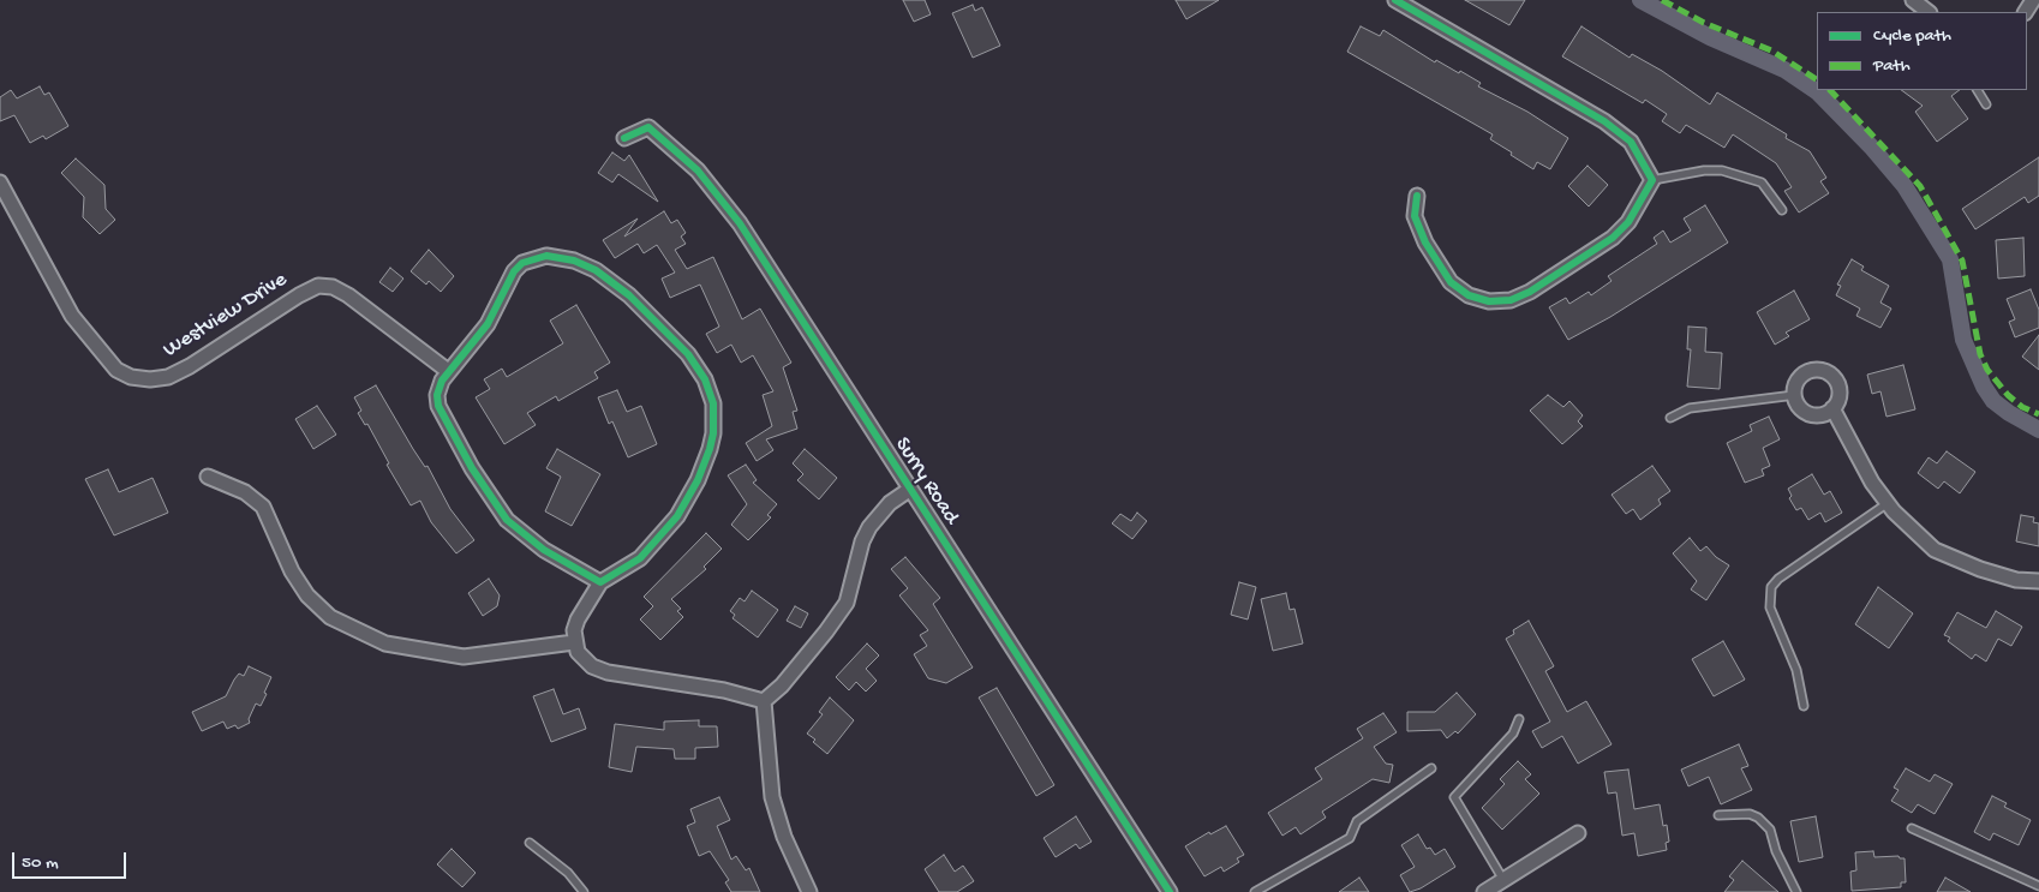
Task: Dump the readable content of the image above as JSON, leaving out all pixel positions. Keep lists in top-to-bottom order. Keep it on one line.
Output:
{"streets":{"street":["Westview Drive","Surry Road"]},"legend":["Cycle path","Path"],"scale_bar":"50 m"}
